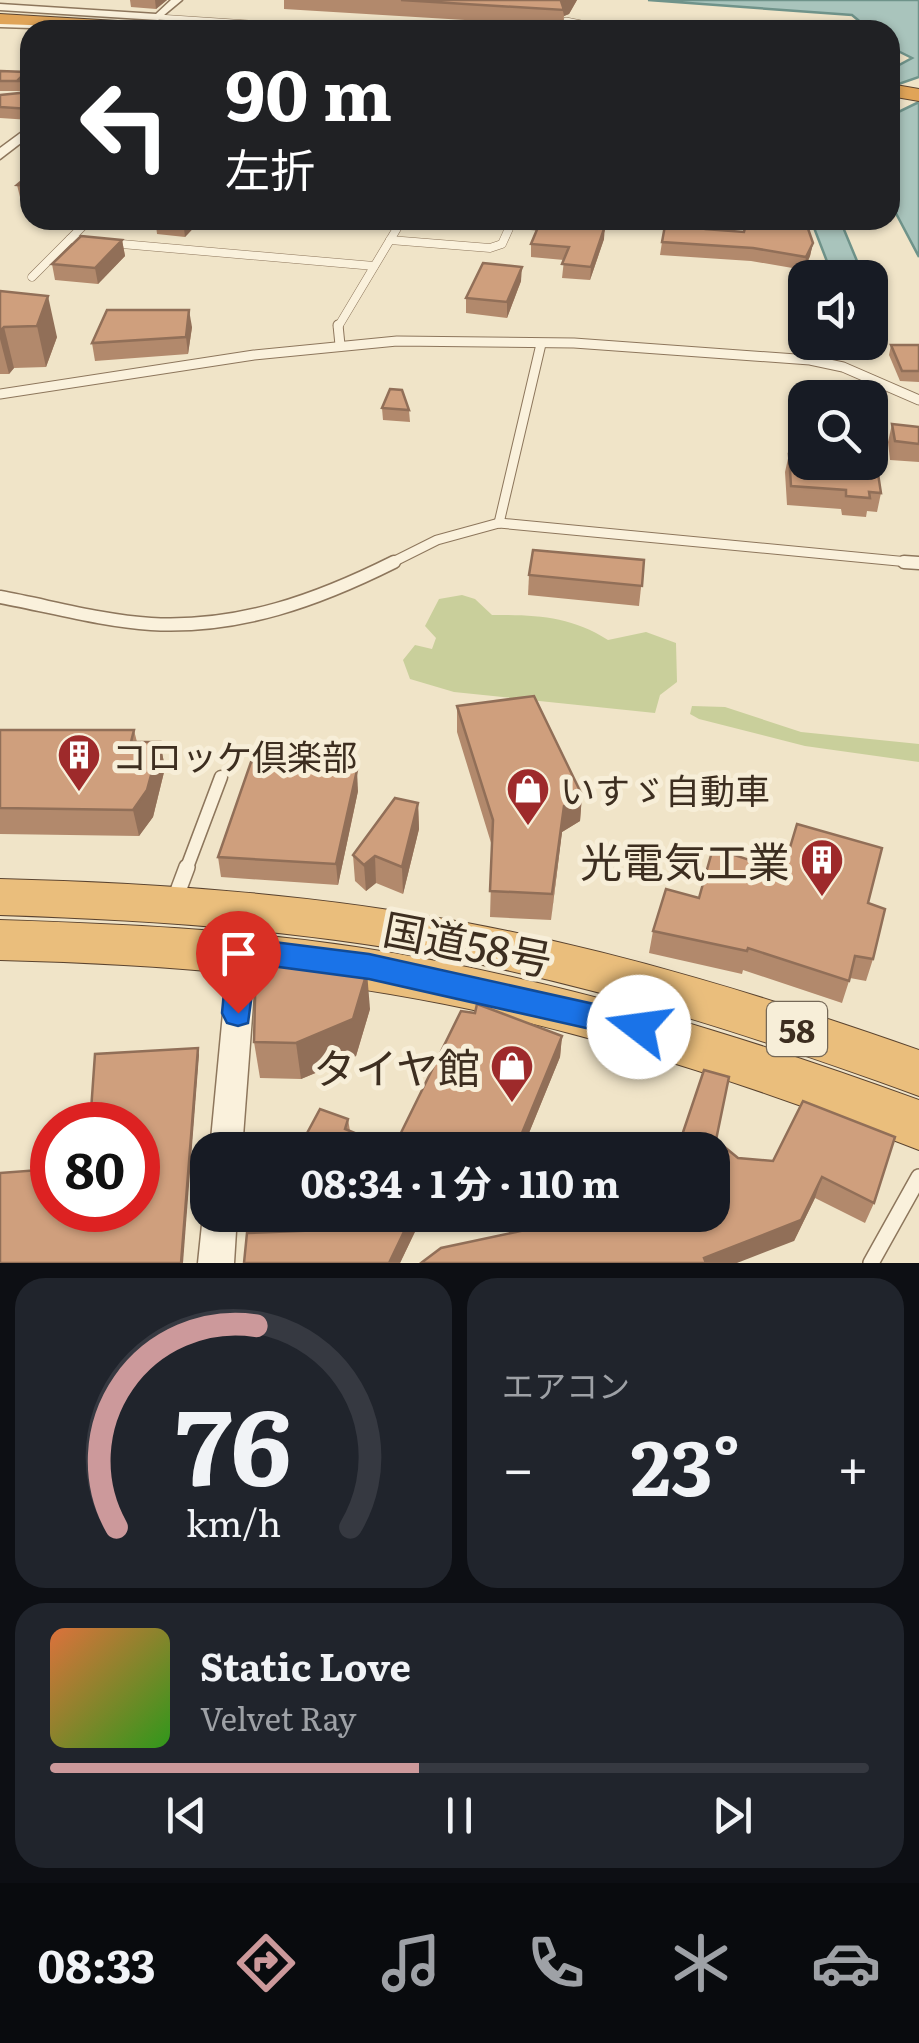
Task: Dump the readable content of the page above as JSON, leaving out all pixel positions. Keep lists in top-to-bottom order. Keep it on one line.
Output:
{"streets":{"highway":["国道58号","58"]},"places":{"building":["コロッケ倶楽部","光電気工業"],"shop":["いすゞ自動車","タイヤ館"]},"page":{"turn":["90 m","左折"],"limit":"80","trip":"08:34 · 1 分 · 110 m","tile":"エアコン","heat":["−","23°","+"],"song":["Static Love","Velvet Ray"],"tabs":"08:33","gauge":["76","km/h"]}}
